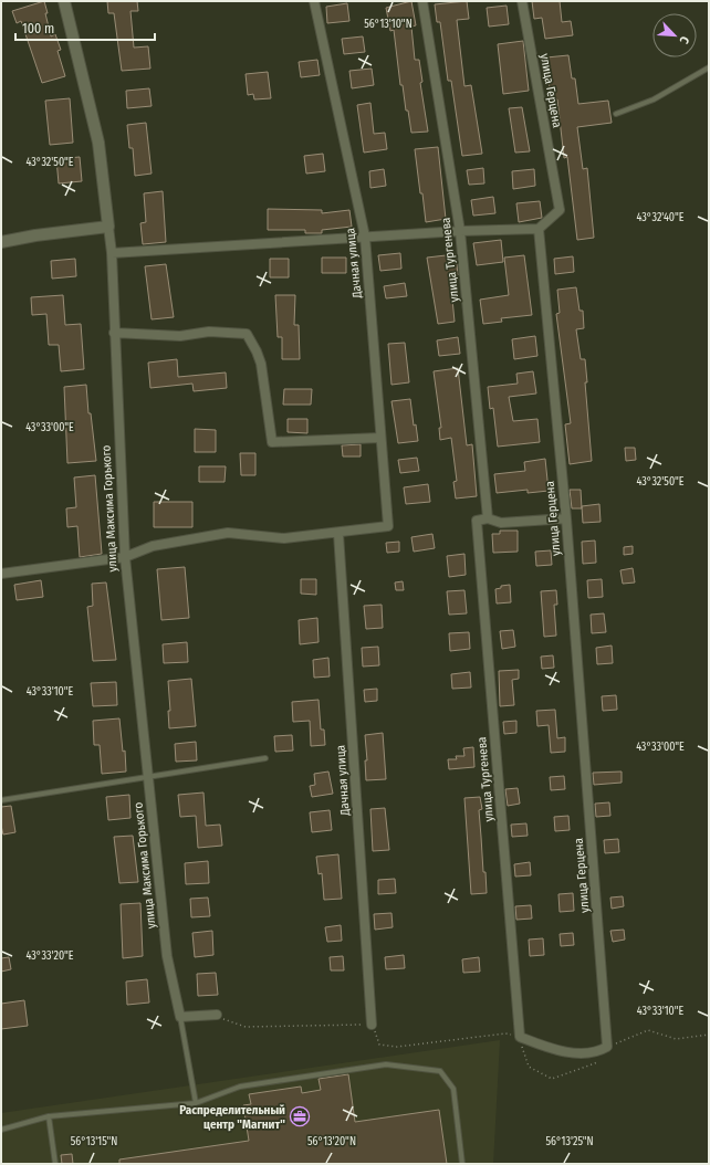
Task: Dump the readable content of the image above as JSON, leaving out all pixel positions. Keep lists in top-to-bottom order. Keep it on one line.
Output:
{"streets":{"street":["улица Герцена","улица Тургенева","Дачная улица","улица Максима Горького"]},"crossings":[["улица Герцена","улица Тургенева"]],"places":{"office":["Распределительный центр \"Магнит\""]},"scale_bar":"100 m","north":"bottom right","coordinates":["56°13'10\"N","43°32'50\"E","43°32'40\"E","43°33'00\"E","43°33'10\"E","43°33'20\"E","56°13'15\"N","56°13'20\"N","56°13'25\"N"]}
